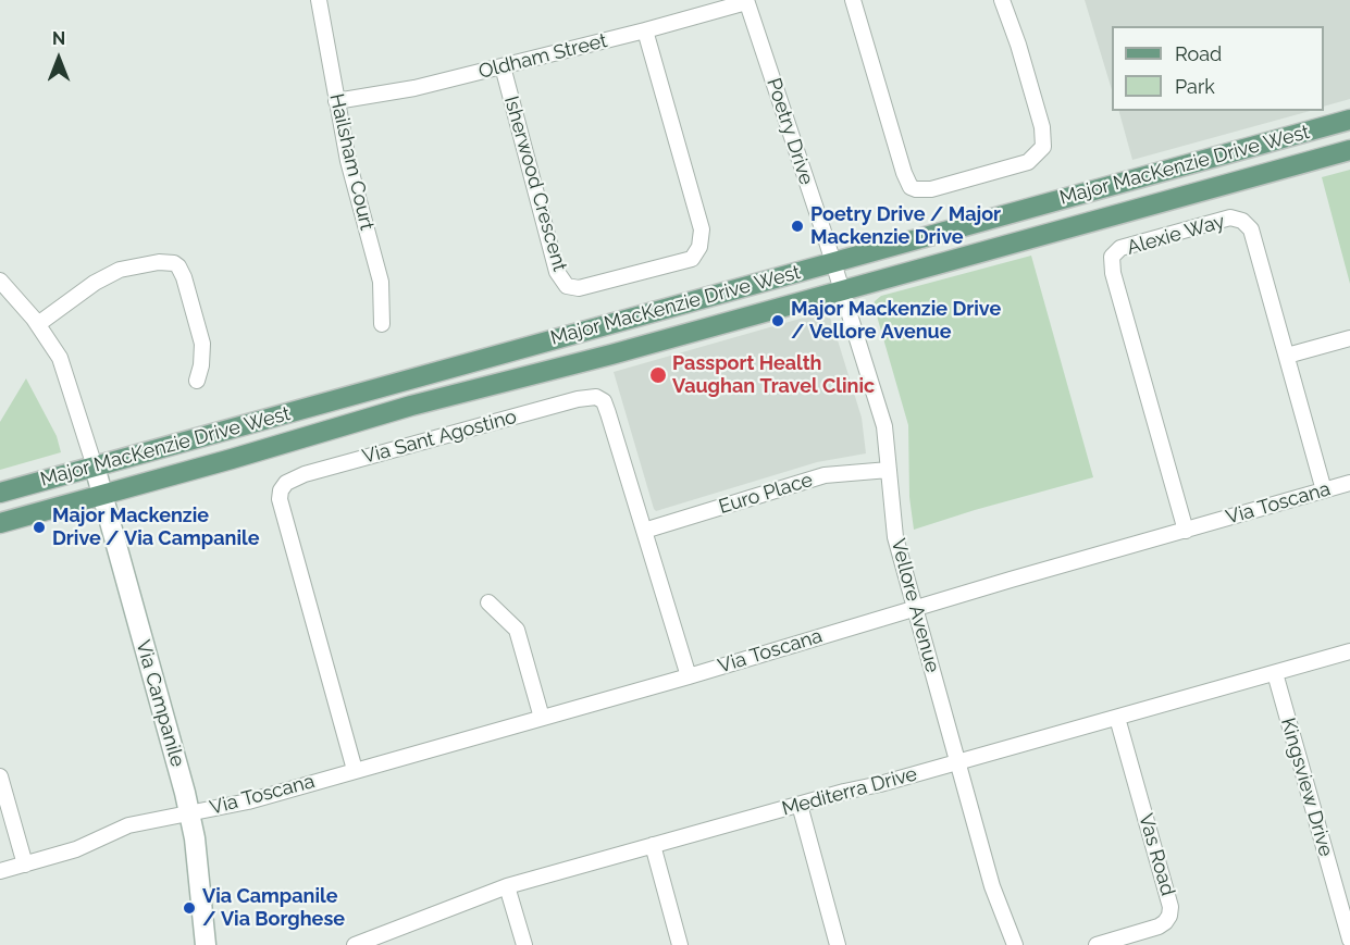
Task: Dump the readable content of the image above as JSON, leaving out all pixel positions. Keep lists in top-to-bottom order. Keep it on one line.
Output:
{"streets":{"main road":["Major MacKenzie Drive West"],"street":["Oldham Street","Poetry Drive","Hailsham Court","Isherwood Crescent","Alexie Way","Via Sant Agostino","Euro Place","Via Toscana","Vellore Avenue","Via Campanile","Kingsview Drive","Mediterra Drive","Vas Road"]},"crossings":[["Oldham Street","Poetry Drive"],["Oldham Street","Hailsham Court"],["Oldham Street","Isherwood Crescent"],["Poetry Drive","Major MacKenzie Drive West"],["Poetry Drive","Vellore Avenue"],["Major MacKenzie Drive West","Vellore Avenue"],["Major MacKenzie Drive West","Via Campanile"],["Alexie Way","Via Toscana"],["Via Sant Agostino","Euro Place"],["Via Sant Agostino","Via Toscana"],["Euro Place","Vellore Avenue"],["Via Toscana","Vellore Avenue"],["Via Toscana","Via Campanile"],["Vellore Avenue","Mediterra Drive"],["Kingsview Drive","Mediterra Drive"],["Mediterra Drive","Vas Road"]],"places":["Poetry Drive / Major Mackenzie Drive","Major Mackenzie Drive / Vellore Avenue","Passport Health Vaughan Travel Clinic","Major Mackenzie Drive / Via Campanile","Via Campanile / Via Borghese"],"legend":["Road","Park"],"north":"top"}
